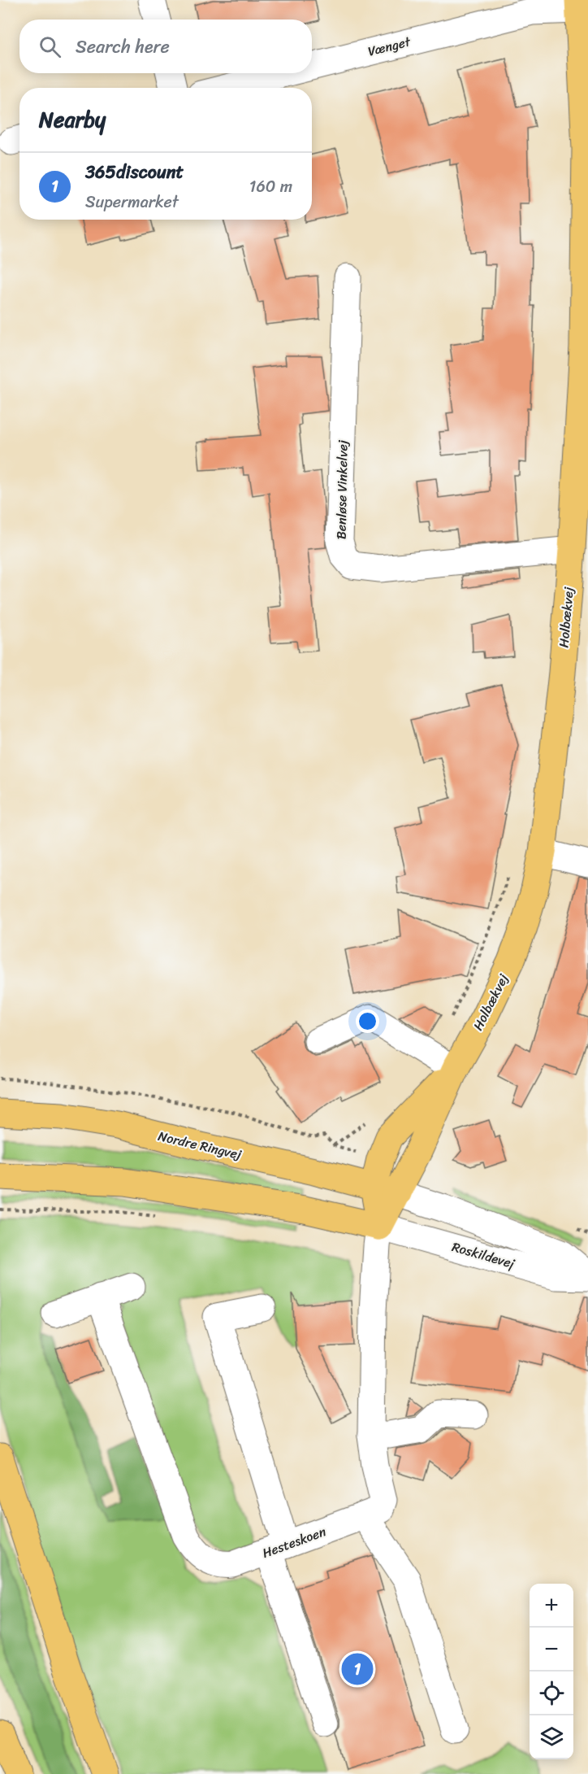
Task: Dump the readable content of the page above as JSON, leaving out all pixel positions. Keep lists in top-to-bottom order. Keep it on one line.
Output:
{"streets":{"main road":["Holbækvej","Nordre Ringvej"],"street":["Vænget","Benløse Vinkelvej","Roskildevej","Hesteskoen"]},"crossings":[["Vænget","Holbækvej"],["Benløse Vinkelvej","Holbækvej"],["Holbækvej","Nordre Ringvej"],["Holbækvej","Roskildevej"],["Holbækvej","Hesteskoen"],["Nordre Ringvej","Roskildevej"],["Roskildevej","Hesteskoen"]],"page":{"search":"Search here","heading":"Nearby","list":[{"mark":"1","name":"365discount","note":"Supermarket","value":"160 m"}],"map_buttons":["+","−"],"pins":"1"}}
